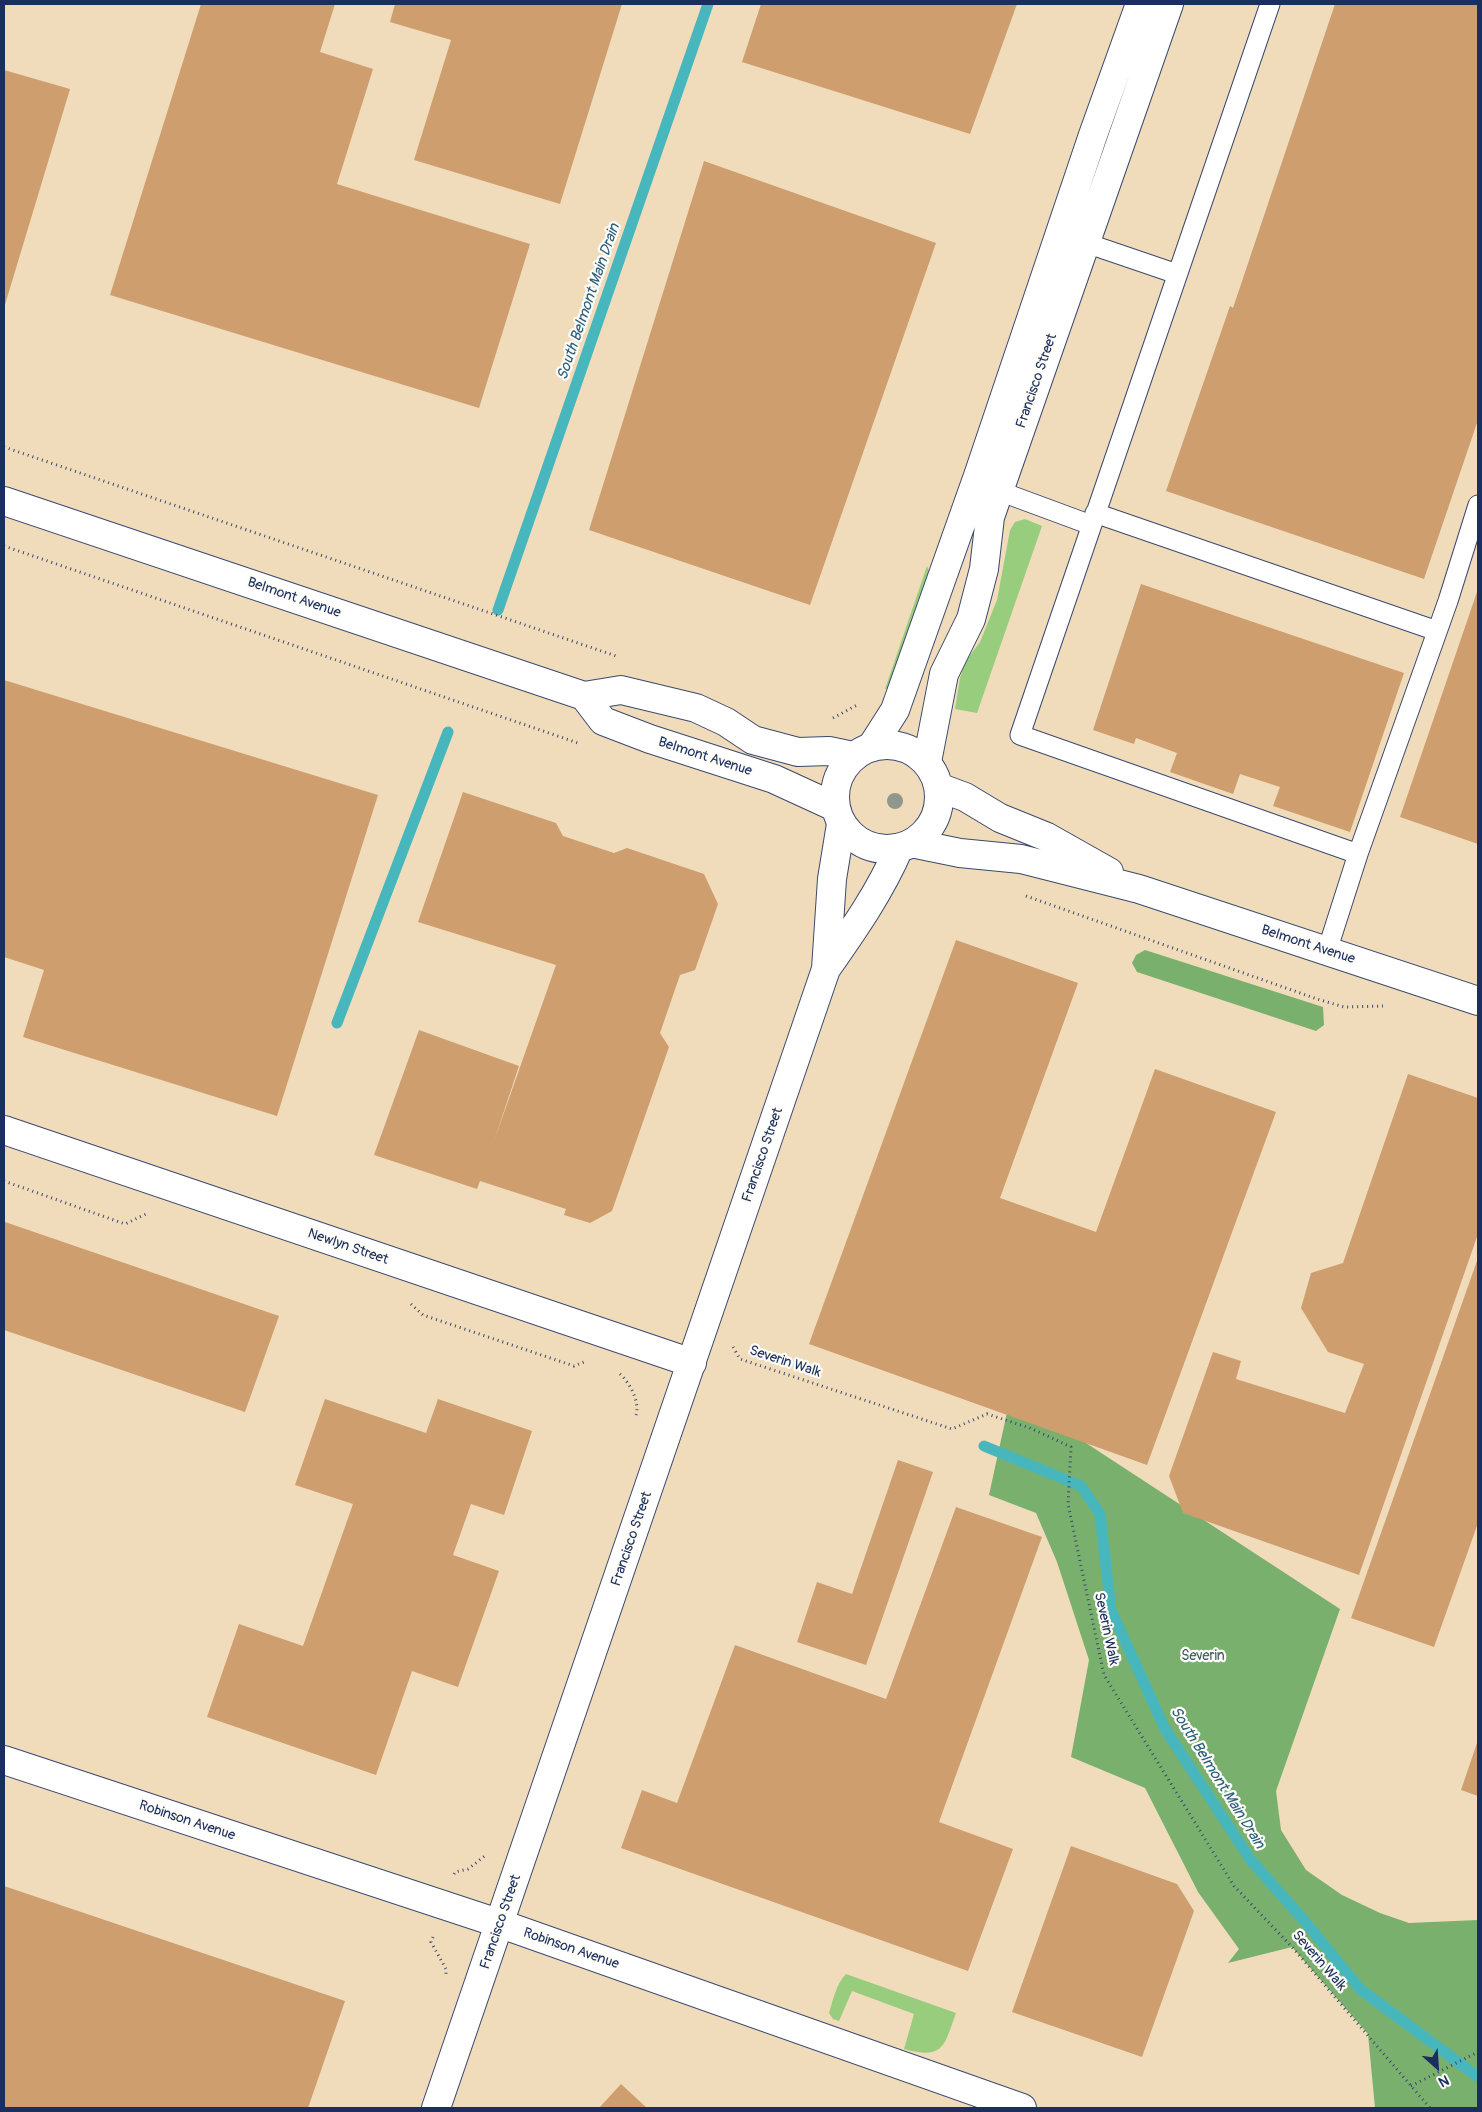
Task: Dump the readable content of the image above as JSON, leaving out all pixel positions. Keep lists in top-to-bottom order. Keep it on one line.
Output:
{"streets":{"street":["Francisco Street","Belmont Avenue","Newlyn Street","Robinson Avenue"],"path":["Severin Walk"]},"crossings":[["Francisco Street","Belmont Avenue"],["Francisco Street","Newlyn Street"],["Francisco Street","Severin Walk"],["Francisco Street","Robinson Avenue"]],"water":["South Belmont Main Drain"],"parks":["Severin"],"north":"bottom right"}
